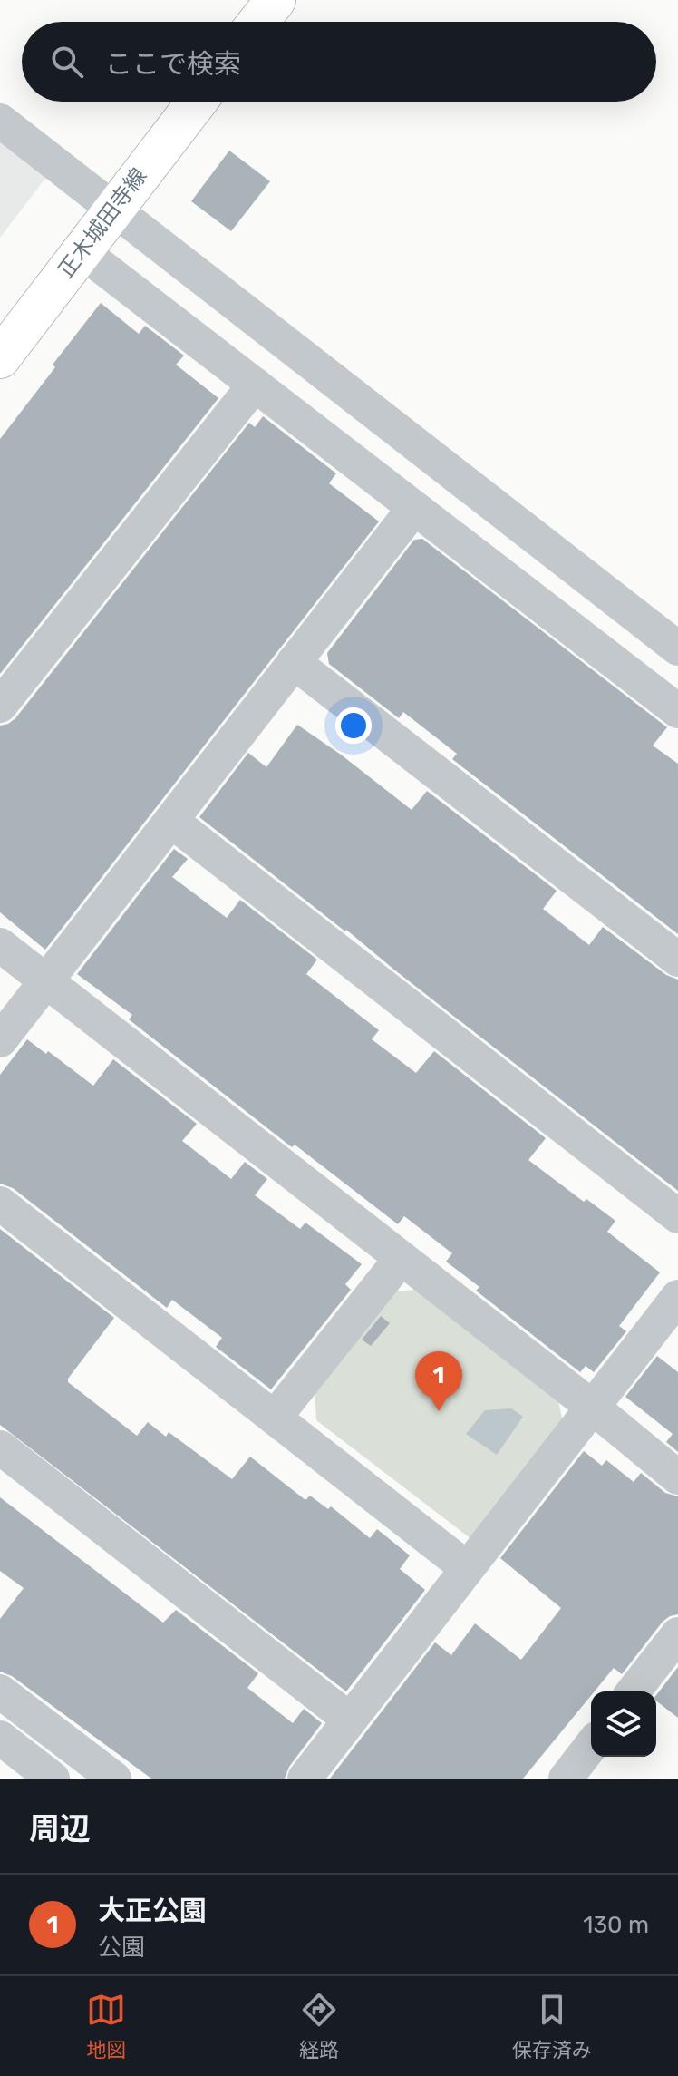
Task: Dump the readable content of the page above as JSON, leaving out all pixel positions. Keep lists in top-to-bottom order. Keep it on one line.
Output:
{"streets":{"street":["正木城田寺線"]},"page":{"search":"ここで検索","pins":"1","heading":"周辺","list":[{"mark":"1","name":"大正公園","note":"公園","value":"130 m"}],"nav":["地図","経路","保存済み"]}}
